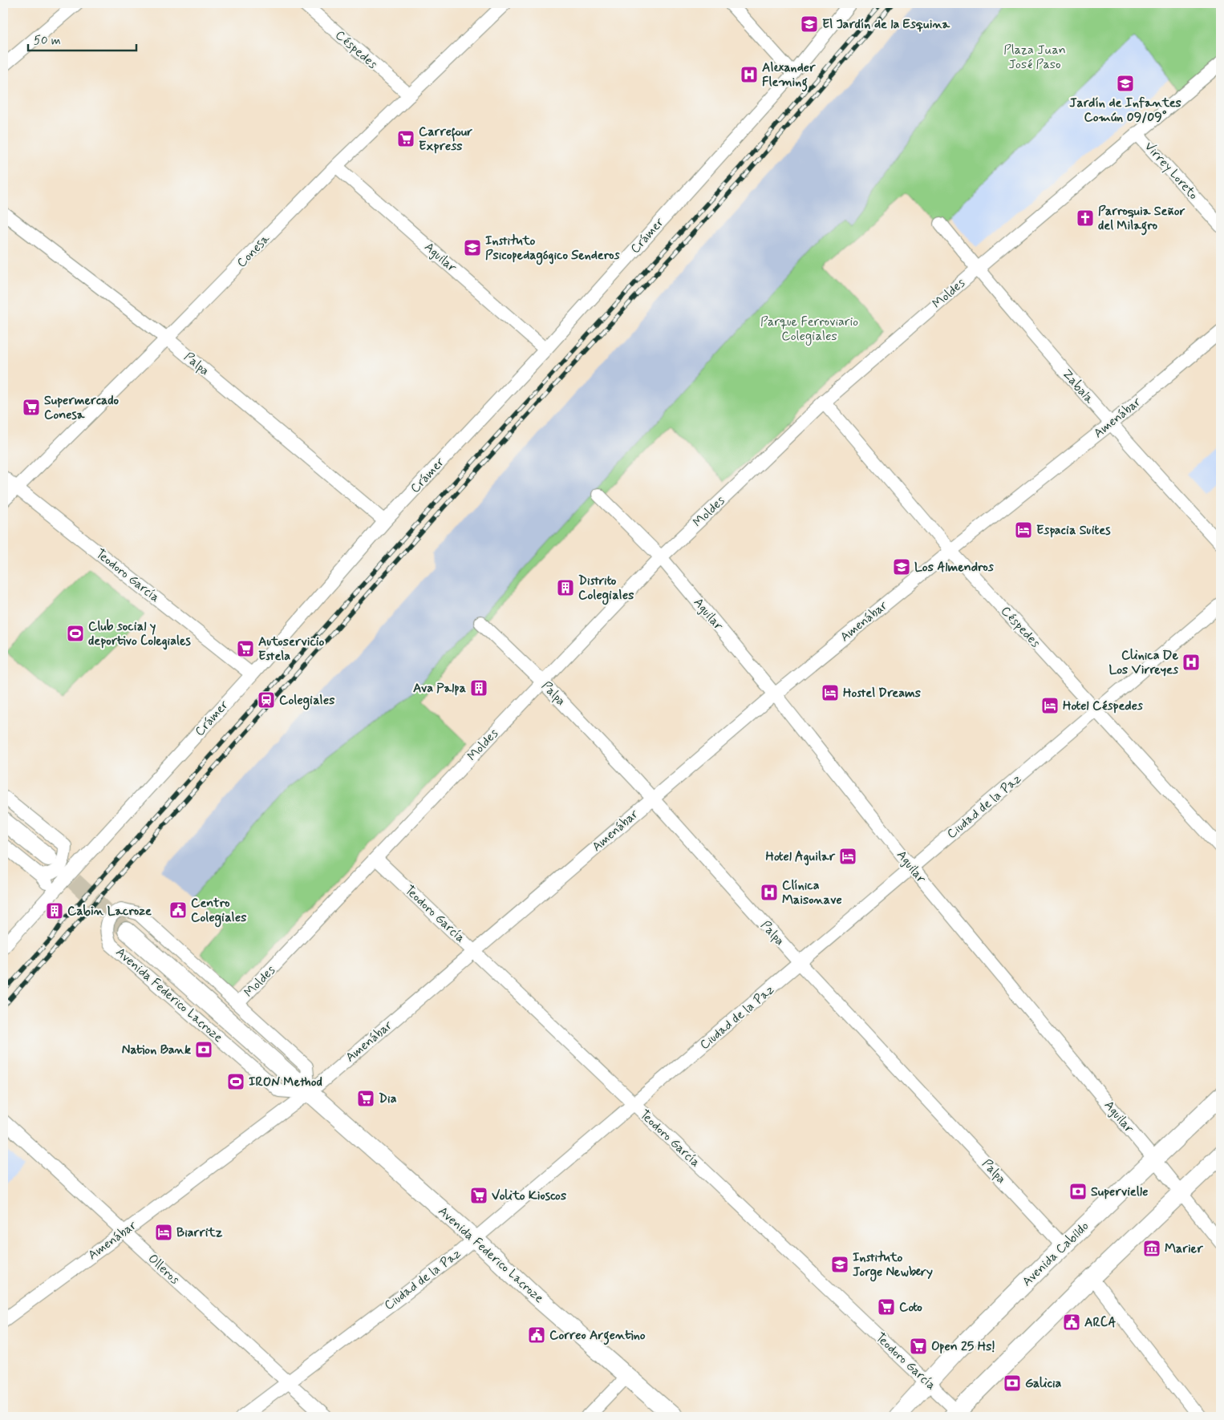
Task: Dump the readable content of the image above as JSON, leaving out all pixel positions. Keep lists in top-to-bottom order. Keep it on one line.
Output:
{"streets":{"main road":["Avenida Federico Lacroze","Avenida Cabildo"],"street":["Céspedes","Virrey Loreto","Crámer","Conesa","Aguilar","Moldes","Palpa","Zabala","Amenábar","Teodoro García","Ciudad de la Paz","Olleros"]},"crossings":[["Céspedes","Conesa"],["Céspedes","Moldes"],["Céspedes","Amenábar"],["Céspedes","Ciudad de la Paz"],["Virrey Loreto","Moldes"],["Crámer","Aguilar"],["Crámer","Palpa"],["Crámer","Teodoro García"],["Conesa","Aguilar"],["Conesa","Palpa"],["Conesa","Teodoro García"],["Aguilar","Moldes"],["Aguilar","Amenábar"],["Aguilar","Ciudad de la Paz"],["Aguilar","Avenida Cabildo"],["Moldes","Palpa"],["Moldes","Zabala"],["Moldes","Teodoro García"],["Moldes","Avenida Federico Lacroze"],["Palpa","Amenábar"],["Palpa","Ciudad de la Paz"],["Palpa","Avenida Cabildo"],["Zabala","Amenábar"],["Amenábar","Teodoro García"],["Amenábar","Avenida Federico Lacroze"],["Amenábar","Olleros"],["Teodoro García","Ciudad de la Paz"],["Teodoro García","Avenida Cabildo"],["Ciudad de la Paz","Avenida Federico Lacroze"],["Ciudad de la Paz","Olleros"]],"parks":["Plaza Juan José Paso","Parque Ferroviario Colegiales"],"places":{"school or university":["El Jardín de la Esquina","Jardín de Infantes Común 09/09°","Instituto Psicopedagógico Senderos","Los Almendros","Instituto Jorge Newbery"],"hospital":["Alexander Fleming","Clinica De Los Virreyes","Clínica Maisonave"],"supermarket":["Carrefour Express","Supermercado Conesa","Autoservicio Estela","Dia","Volito Kioscos","Coto","Open 25 Hs!"],"church":["Parroquia Señor del Milagro"],"hotel":["Espacia Suites","Hostel Dreams","Hotel Céspedes","Hotel Aguilar","Biarritz"],"building":["Distrito Colegiales","Ava Palpa","Cabin Lacroze"],"sports":["Club social y deportivo Colegiales","IRON Method"],"station":["Colegiales"],"public building":["Centro Colegiales","ARCA","Correo Argentino"],"bank":["Nation Bank","Supervielle","Galicia"],"museum":["Marier"]},"scale_bar":"50 m"}
